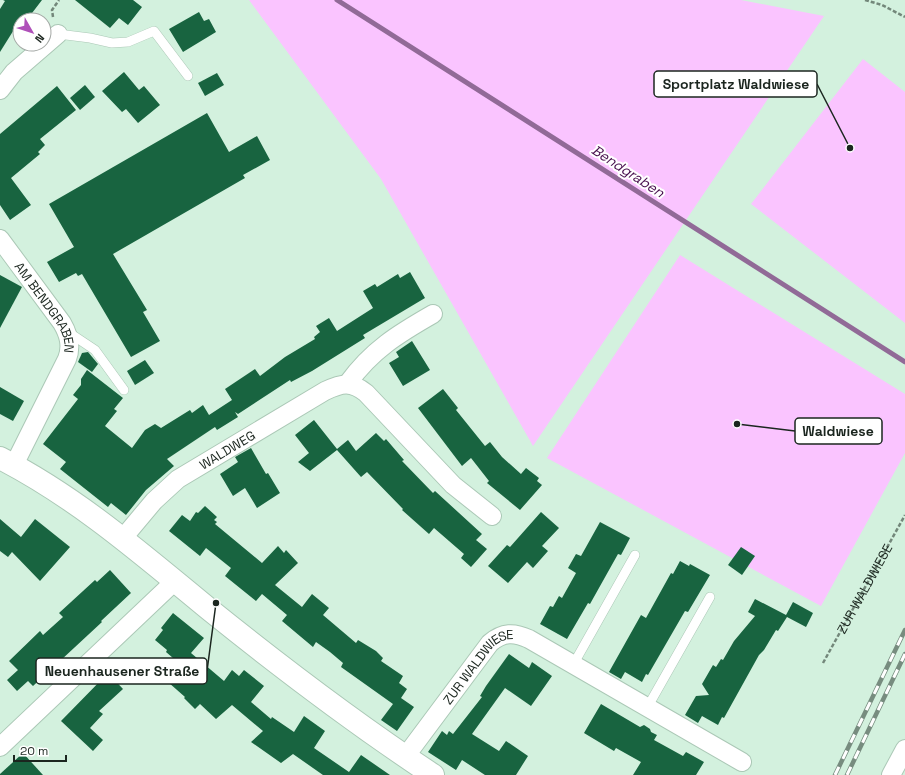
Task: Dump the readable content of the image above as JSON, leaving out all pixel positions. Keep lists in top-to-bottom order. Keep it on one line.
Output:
{"streets":{"street":["AM BENDGRABEN","WALDWEG","ZUR WALDWIESE"]},"water":["Bendgraben"],"places":["Sportplatz Waldwiese","Waldwiese","Neuenhausener Straße"],"scale_bar":"20 m","north":"bottom right"}
